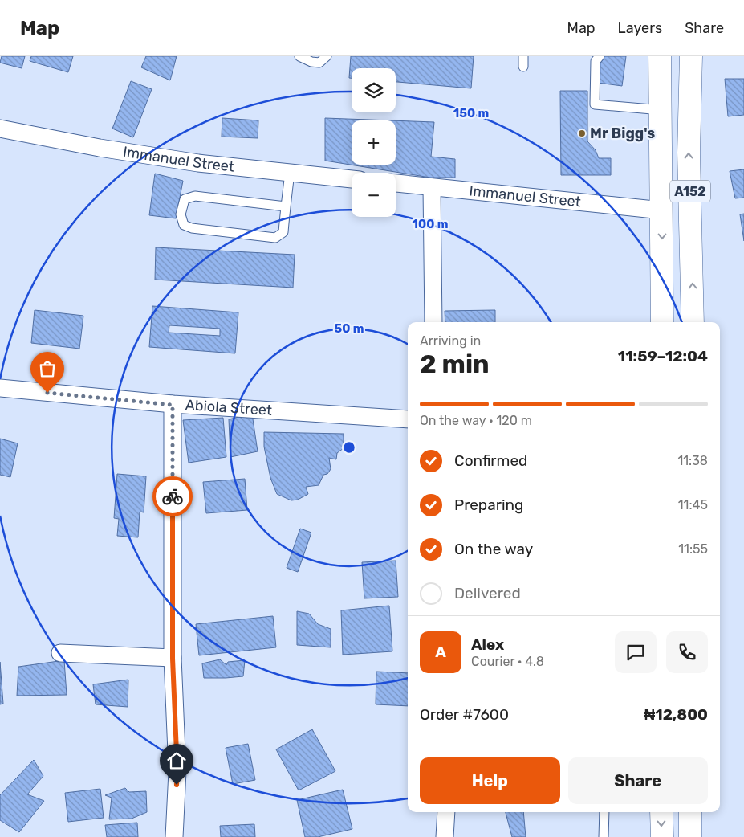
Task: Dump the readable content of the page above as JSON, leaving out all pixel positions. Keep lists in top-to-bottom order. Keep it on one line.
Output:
{"streets":{"main road":["A152"],"street":["Immanuel Street","Abiola Street"]},"crossings":[["Immanuel Street","A152"]],"places":["Mr Bigg's"],"page":{"header":"Map","nav":["Map","Layers","Share"],"map_buttons":["+","−"],"heading":["2 min","Arriving in","11:59–12:04"],"panel":["Alex","Courier · 4.8","Order #7600","₦12,800"],"bar":"On the way · 120 m","list":[["Confirmed","11:38"],["Preparing","11:45"],["On the way","11:55"],"Delivered"],"round":"A","buttons":["Help","Share"]},"rings":["150 m","100 m","50 m"]}
